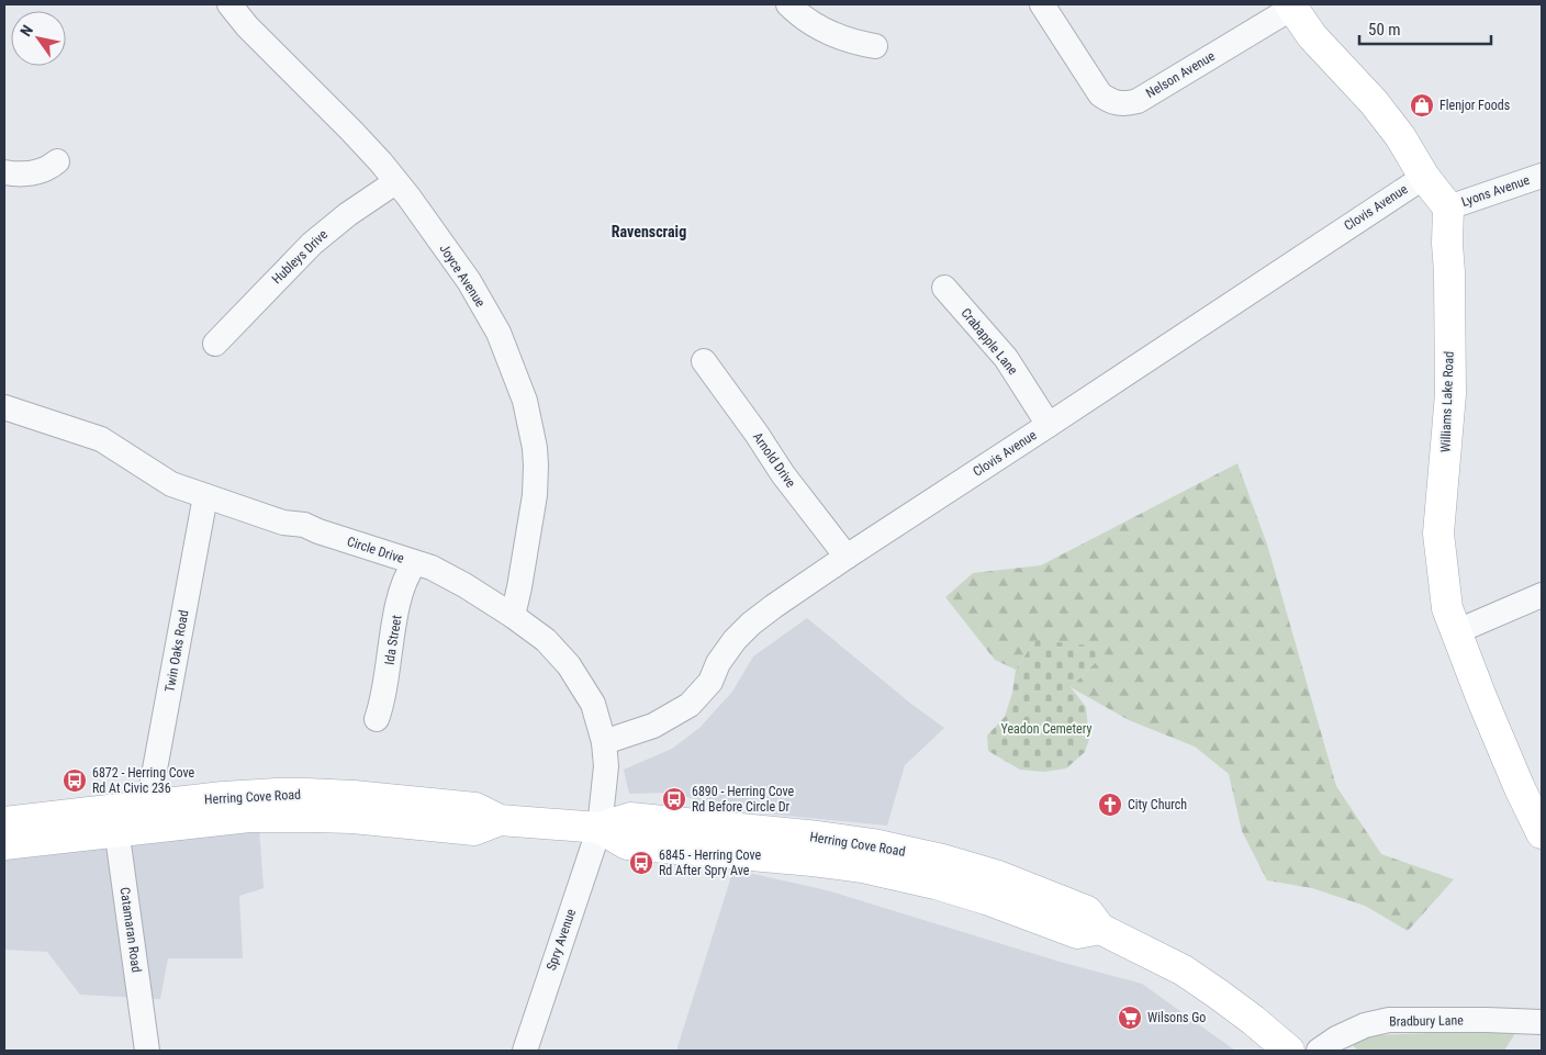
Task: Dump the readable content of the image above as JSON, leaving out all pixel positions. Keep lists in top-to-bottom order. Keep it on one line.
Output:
{"streets":{"main road":["Williams Lake Road","Herring Cove Road"],"street":["Nelson Avenue","Lyons Avenue","Clovis Avenue","Hubleys Drive","Joyce Avenue","Crabapple Lane","Arnold Drive","Circle Drive","Ida Street","Twin Oaks Road","Catamaran Road","Spry Avenue","Bradbury Lane"]},"crossings":[["Lyons Avenue","Williams Lake Road"],["Clovis Avenue","Crabapple Lane"],["Clovis Avenue","Arnold Drive"],["Clovis Avenue","Circle Drive"],["Hubleys Drive","Joyce Avenue"],["Joyce Avenue","Circle Drive"],["Circle Drive","Ida Street"],["Circle Drive","Twin Oaks Road"],["Circle Drive","Herring Cove Road"],["Circle Drive","Spry Avenue"],["Twin Oaks Road","Herring Cove Road"],["Herring Cove Road","Catamaran Road"],["Herring Cove Road","Spry Avenue"]],"districts":["Ravenscraig"],"parks":["Yeadon Cemetery"],"places":{"shop":["Flenjor Foods"],"bus stop":["6872 - Herring Cove Rd At Civic 236","6890 - Herring Cove Rd Before Circle Dr","6845 - Herring Cove Rd After Spry Ave"],"church":["City Church"],"supermarket":["Wilsons Go"]},"scale_bar":"50 m","north":"top left"}
